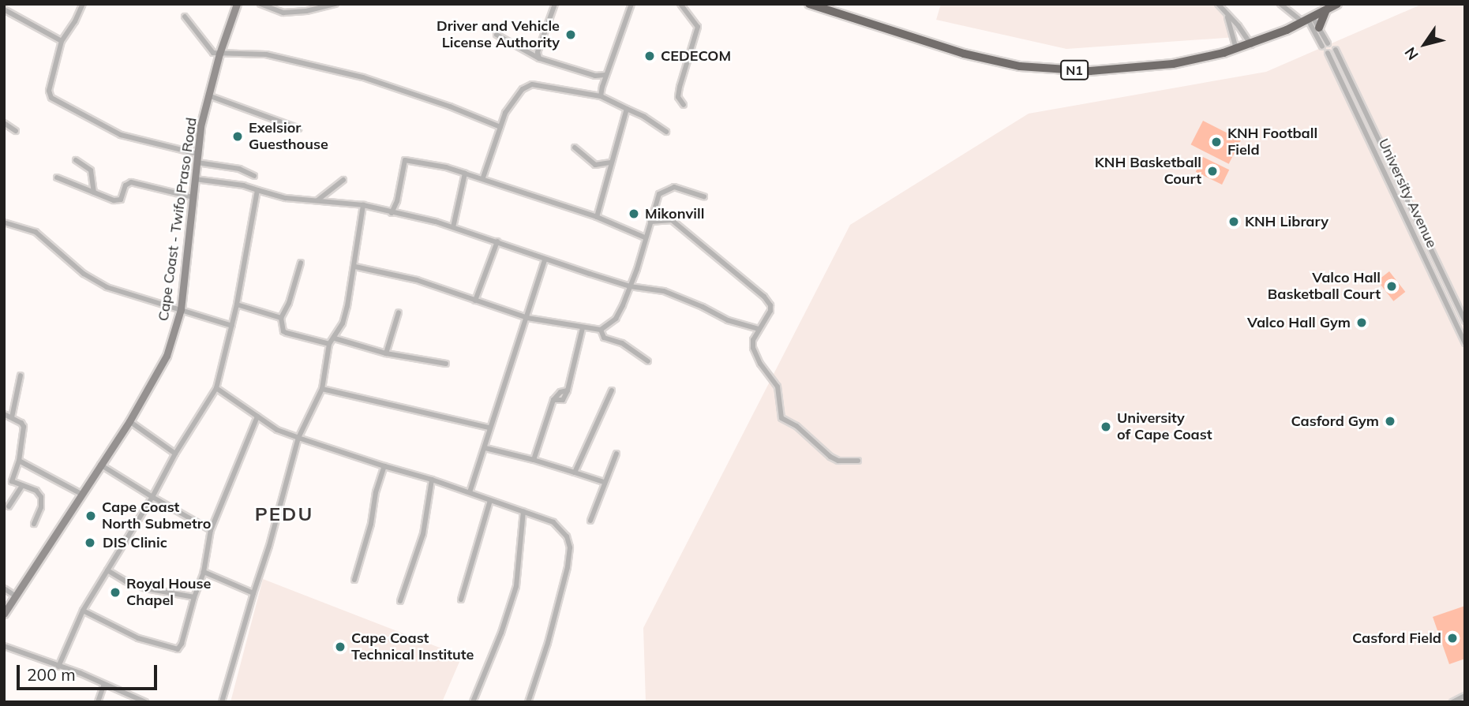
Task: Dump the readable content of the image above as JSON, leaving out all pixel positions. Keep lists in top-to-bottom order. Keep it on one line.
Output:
{"streets":{"highway":["N1"],"main road":["Cape Coast - Twifo Praso Road"],"street":["University Avenue"]},"districts":["PEDU"],"places":["Driver and Vehicle License Authority","CEDECOM","Exelsior Guesthouse","KNH Football Field","KNH Basketball Court","Mikonvill","KNH Library","Valco Hall Basketball Court","Valco Hall Gym","Casford Gym","University of Cape Coast","Cape Coast North Submetro","DIS Clinic","Royal House Chapel","Casford Field","Cape Coast Technical Institute"],"scale_bar":"200 m","north":"bottom left"}
